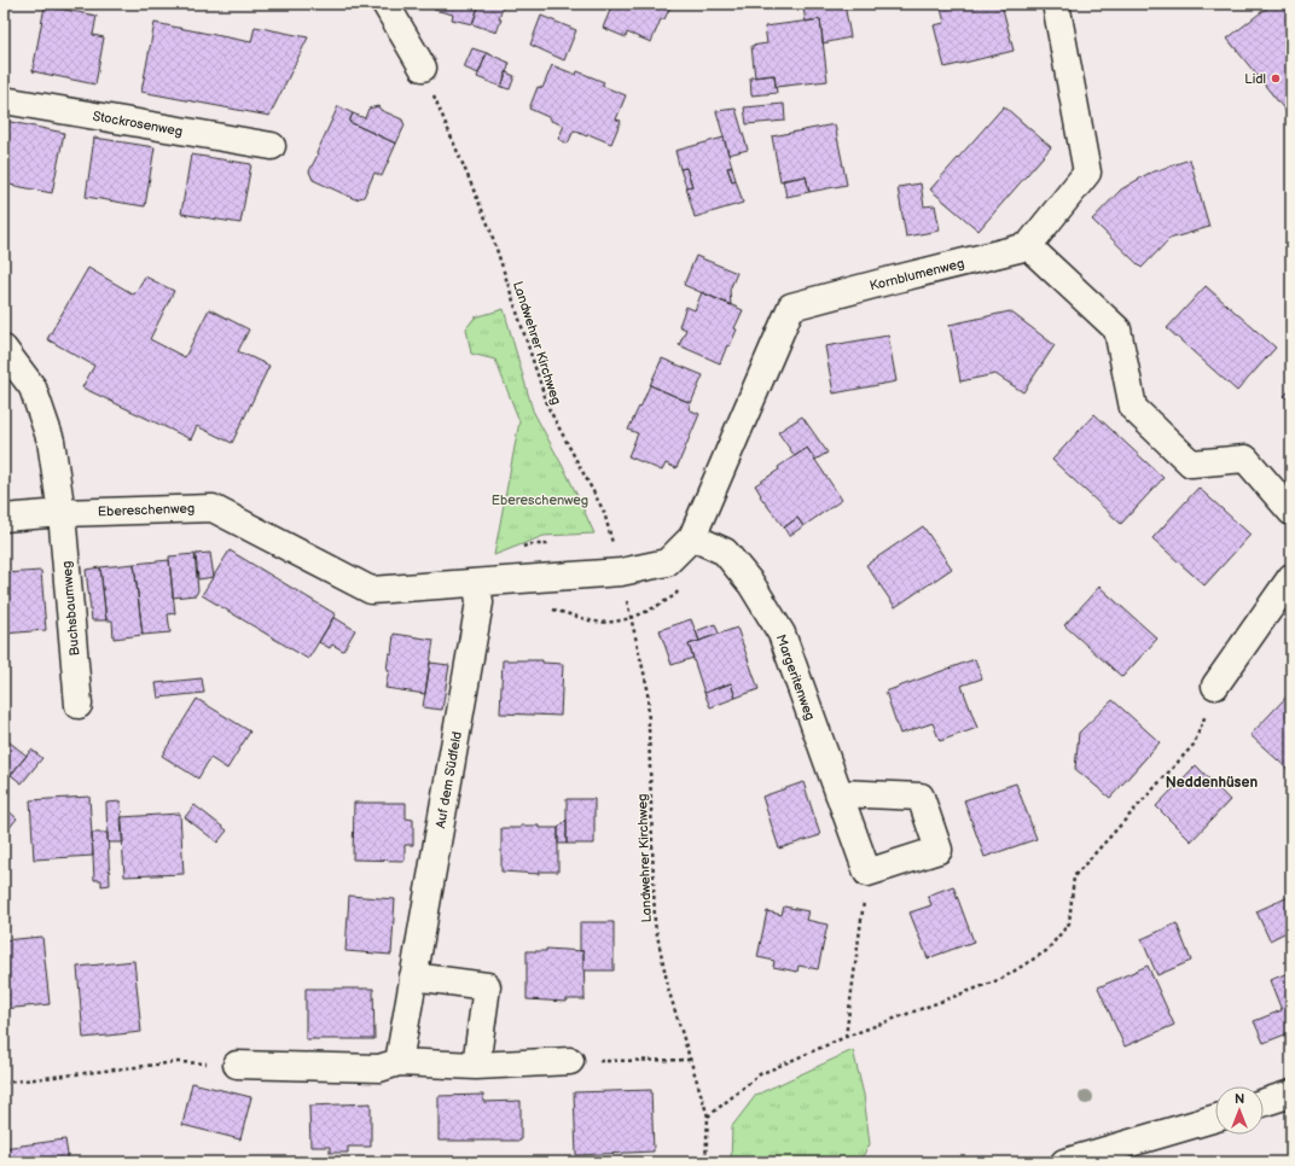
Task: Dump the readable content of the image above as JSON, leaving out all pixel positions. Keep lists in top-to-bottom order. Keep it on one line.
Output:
{"streets":{"street":["Stockrosenweg","Kornblumenweg","Ebereschenweg","Buchsbaumweg","Margeritenweg","Auf dem Südfeld"],"path":["Landwehrer Kirchweg"]},"crossings":[["Kornblumenweg","Ebereschenweg"],["Kornblumenweg","Margeritenweg"],["Ebereschenweg","Buchsbaumweg"],["Ebereschenweg","Margeritenweg"],["Ebereschenweg","Auf dem Südfeld"]],"districts":["Neddenhüsen"],"parks":["Ebereschenweg"],"places":["Lidl"],"north":"top"}
